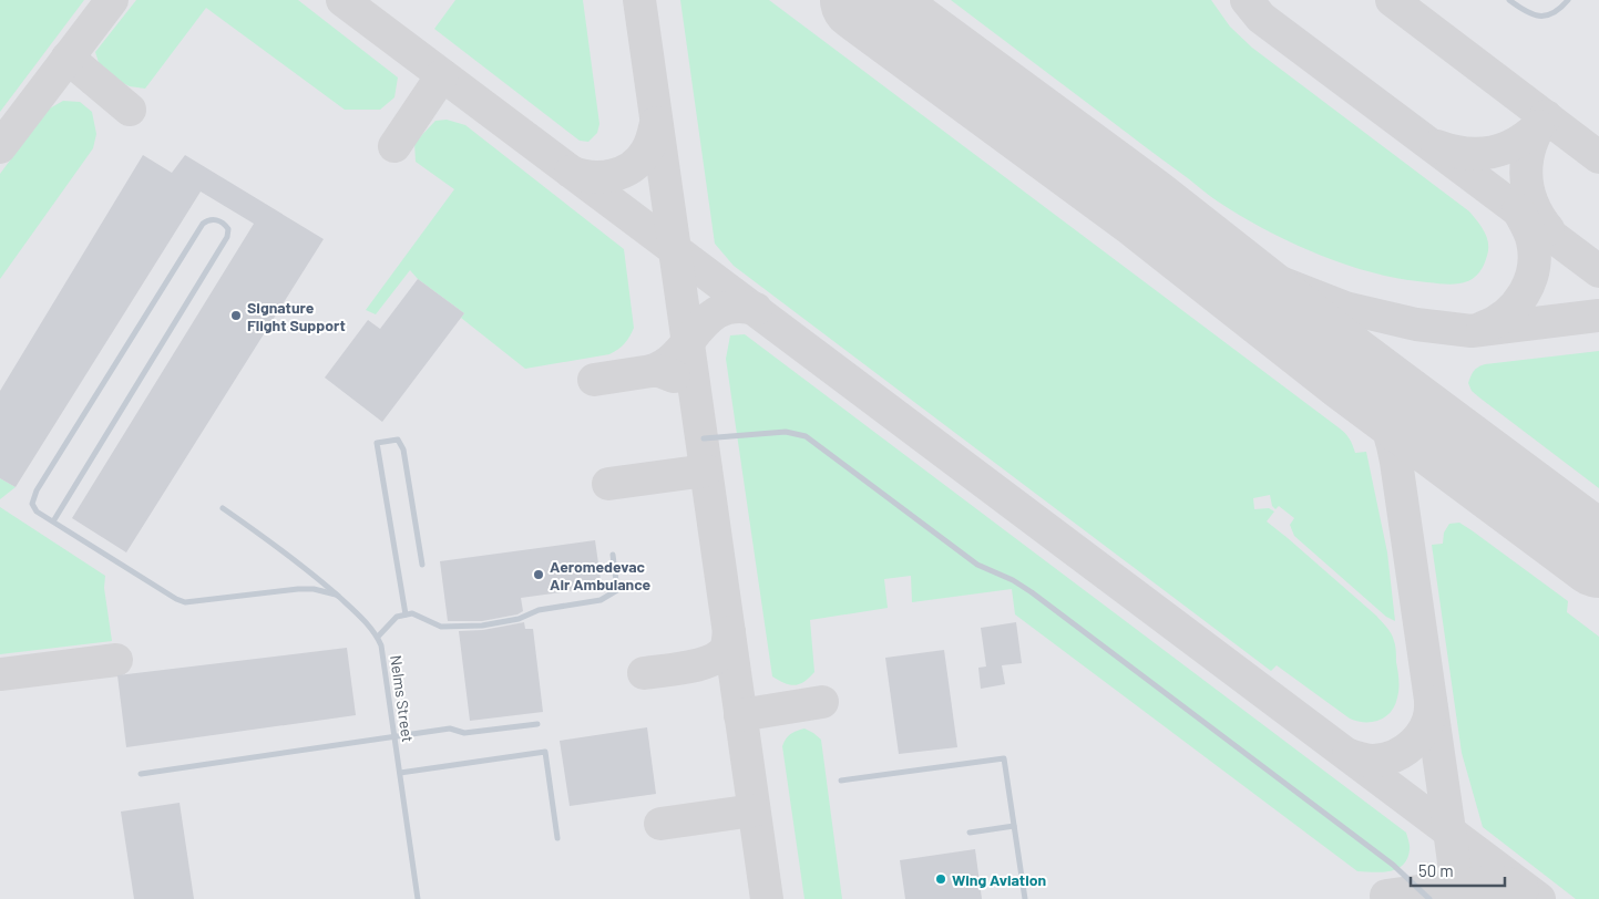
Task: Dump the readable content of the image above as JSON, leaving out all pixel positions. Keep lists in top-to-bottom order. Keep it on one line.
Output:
{"streets":{"lane":["Nelms Street"]},"places":["Signature Flight Support","Aeromedevac Air Ambulance","Wing Aviation"],"scale_bar":"50 m"}
